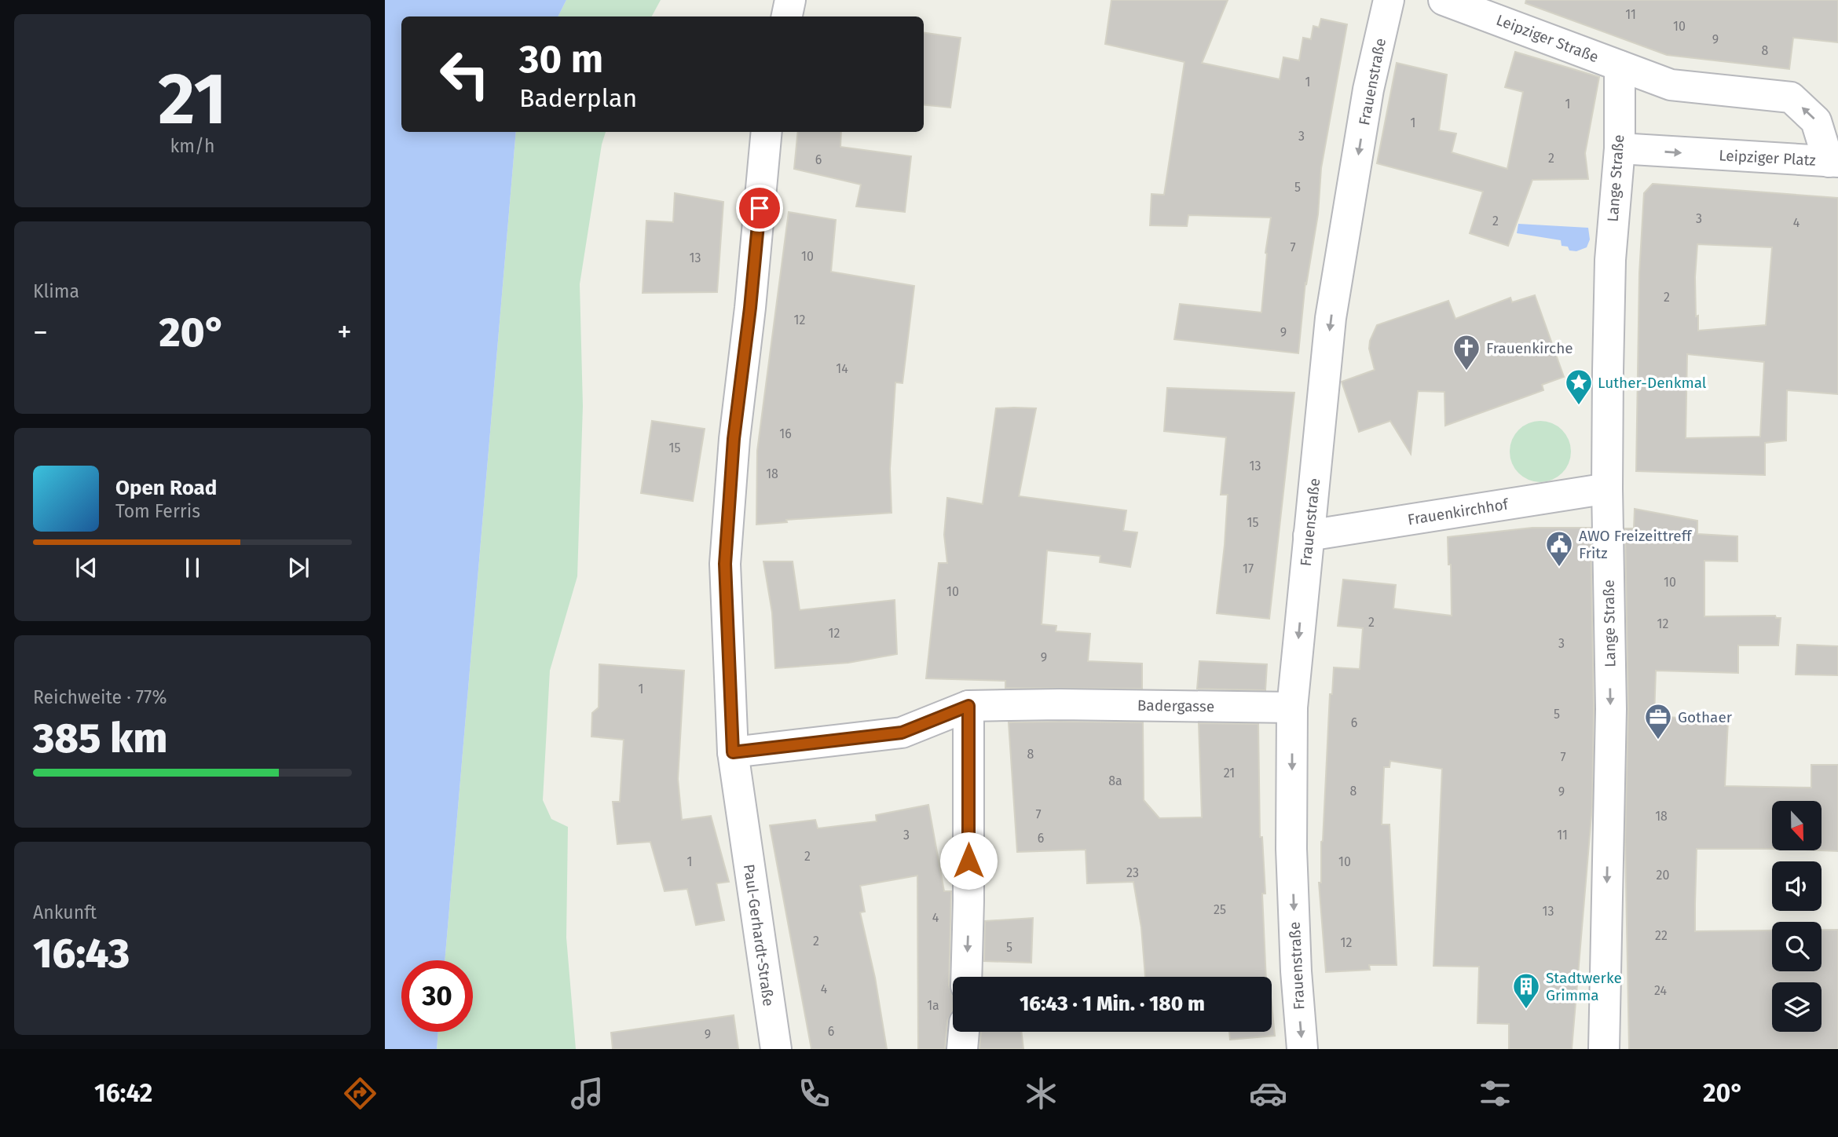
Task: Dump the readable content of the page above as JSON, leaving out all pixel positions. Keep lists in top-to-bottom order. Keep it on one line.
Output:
{"streets":{"street":["Leipziger Straße","Frauenstraße","Leipziger Platz","Lange Straße","Frauenkirchhof","Badergasse","Paul-Gerhardt-Straße"]},"crossings":[["Leipziger Straße","Leipziger Platz"],["Leipziger Straße","Lange Straße"],["Frauenstraße","Frauenkirchhof"],["Frauenstraße","Badergasse"],["Leipziger Platz","Lange Straße"],["Lange Straße","Frauenkirchhof"]],"one_way":["Frauenstraße","Lange Straße"],"places":{"church":["Frauenkirche"],"place":["Luther-Denkmal"],"public building":["AWO Freizeittreff Fritz"],"office":["Gothaer"],"building":["Stadtwerke Grimma"]},"house_numbers":["11","10","9","8","1","1","1","3","2","6","5","3","2","4","7","10","13","2","12","9","14","16","15","13","18","15","17","10","10","2","12","12","3","9","1","5","6","8","7","21","8a","8","9","7","18","3","11","6","2","1","10","23","20","25","13","4","22","2","12","5","4","24","1a","6","9"],"north":"bottom","page":{"tile":[["21","km/h"],"Klima",["Reichweite · 77%","385 km"],["Ankunft","16:43"]],"turn":["30 m","Baderplan"],"heat":["−","20°","+"],"song":["Open Road","Tom Ferris"],"limit":"30","trip":"16:43 · 1 Min. · 180 m","tabs":["16:42","20°"]}}
